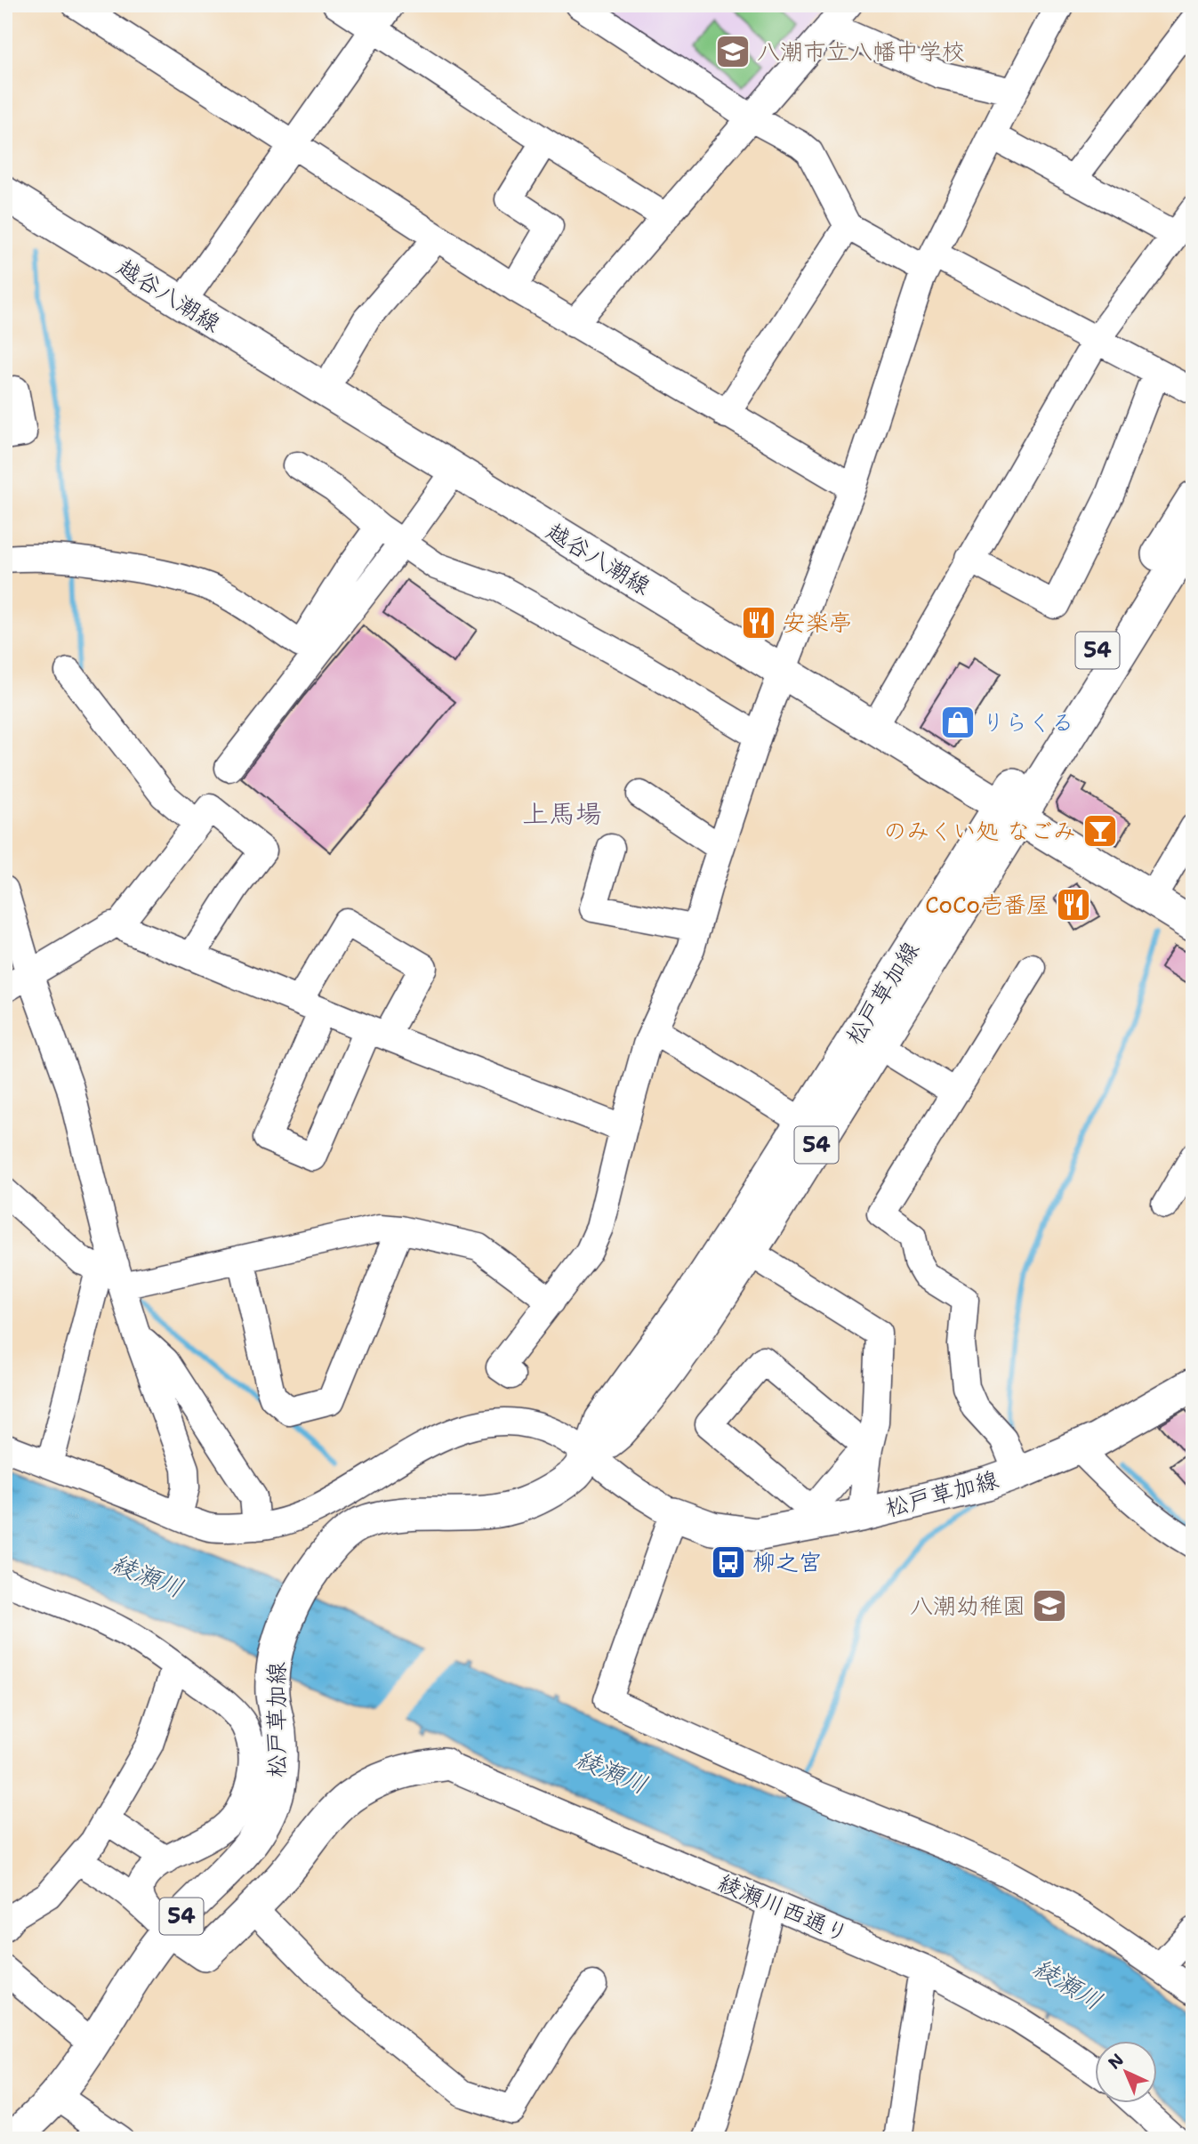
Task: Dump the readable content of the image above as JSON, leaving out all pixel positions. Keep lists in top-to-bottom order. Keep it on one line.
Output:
{"streets":{"main road":["越谷八潮線","54","松戸草加線"],"street":["綾瀬川西通り"]},"crossings":[["越谷八潮線","松戸草加線"],["54","松戸草加線"],["54","綾瀬川西通り"]],"districts":["上馬場"],"water":["綾瀬川"],"places":{"school or university":["八潮市立八幡中学校","八潮幼稚園"],"restaurant":["安楽亭","CoCo壱番屋"],"shop":["りらくる"],"bar":["のみくい処 なごみ"],"bus stop":["柳之宮"]},"north":"top left"}
